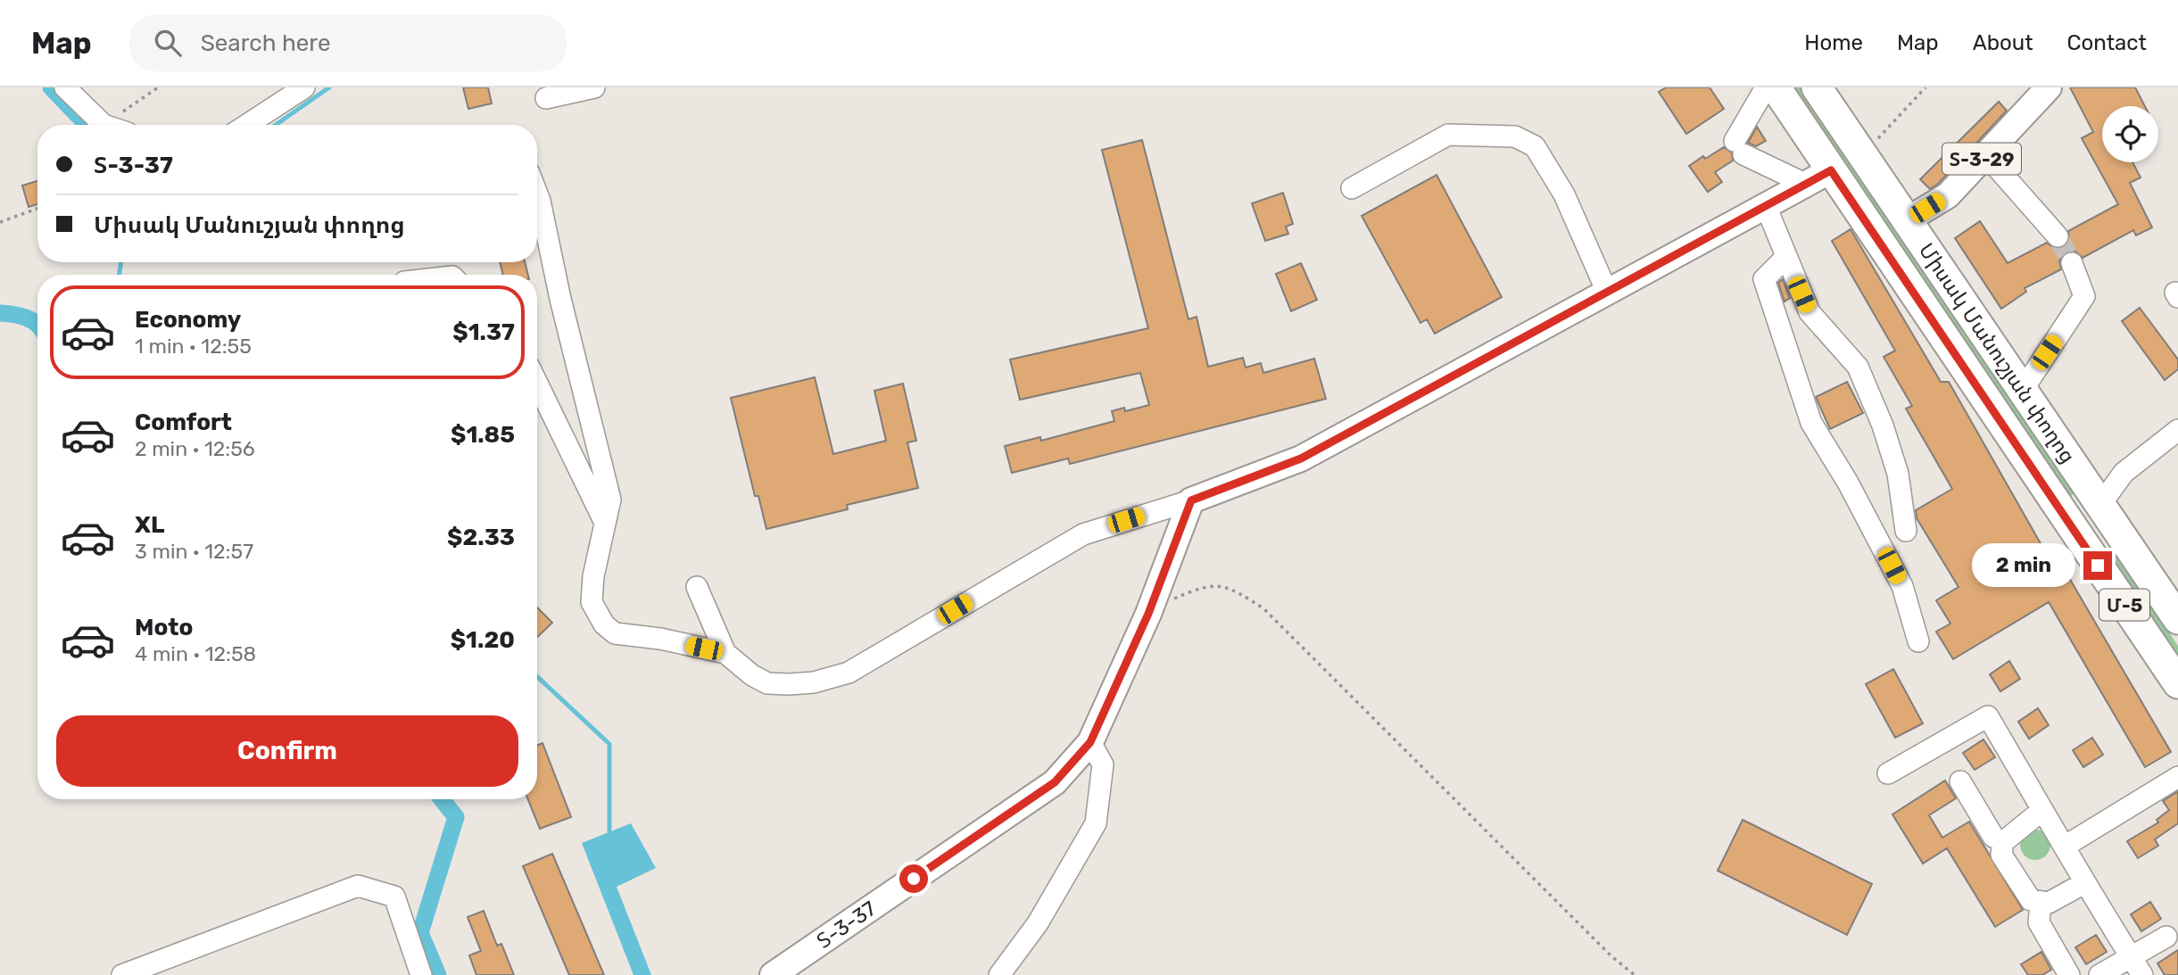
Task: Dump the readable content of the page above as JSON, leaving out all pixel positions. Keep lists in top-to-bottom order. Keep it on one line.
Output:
{"streets":{"highway":["Միսակ Մանուշյան փողոց","Մ-5"],"main road":["Տ-3-29","Տ-3-37"]},"crossings":[["Տ-3-29","Միսակ Մանուշյան փողոց"]],"page":{"header":"Map","search":"Search here","nav":["Home","Map","About","Contact"],"banner":["Տ-3-37","Միսակ Մանուշյան փողոց"],"list":[{"name":"Economy","note":"1 min · 12:55","value":"$1.37"},{"name":"Comfort","note":"2 min · 12:56","value":"$1.85"},{"name":"XL","note":"3 min · 12:57","value":"$2.33"},{"name":"Moto","note":"4 min · 12:58","value":"$1.20"}],"bubble":"2 min","buttons":"Confirm"}}
